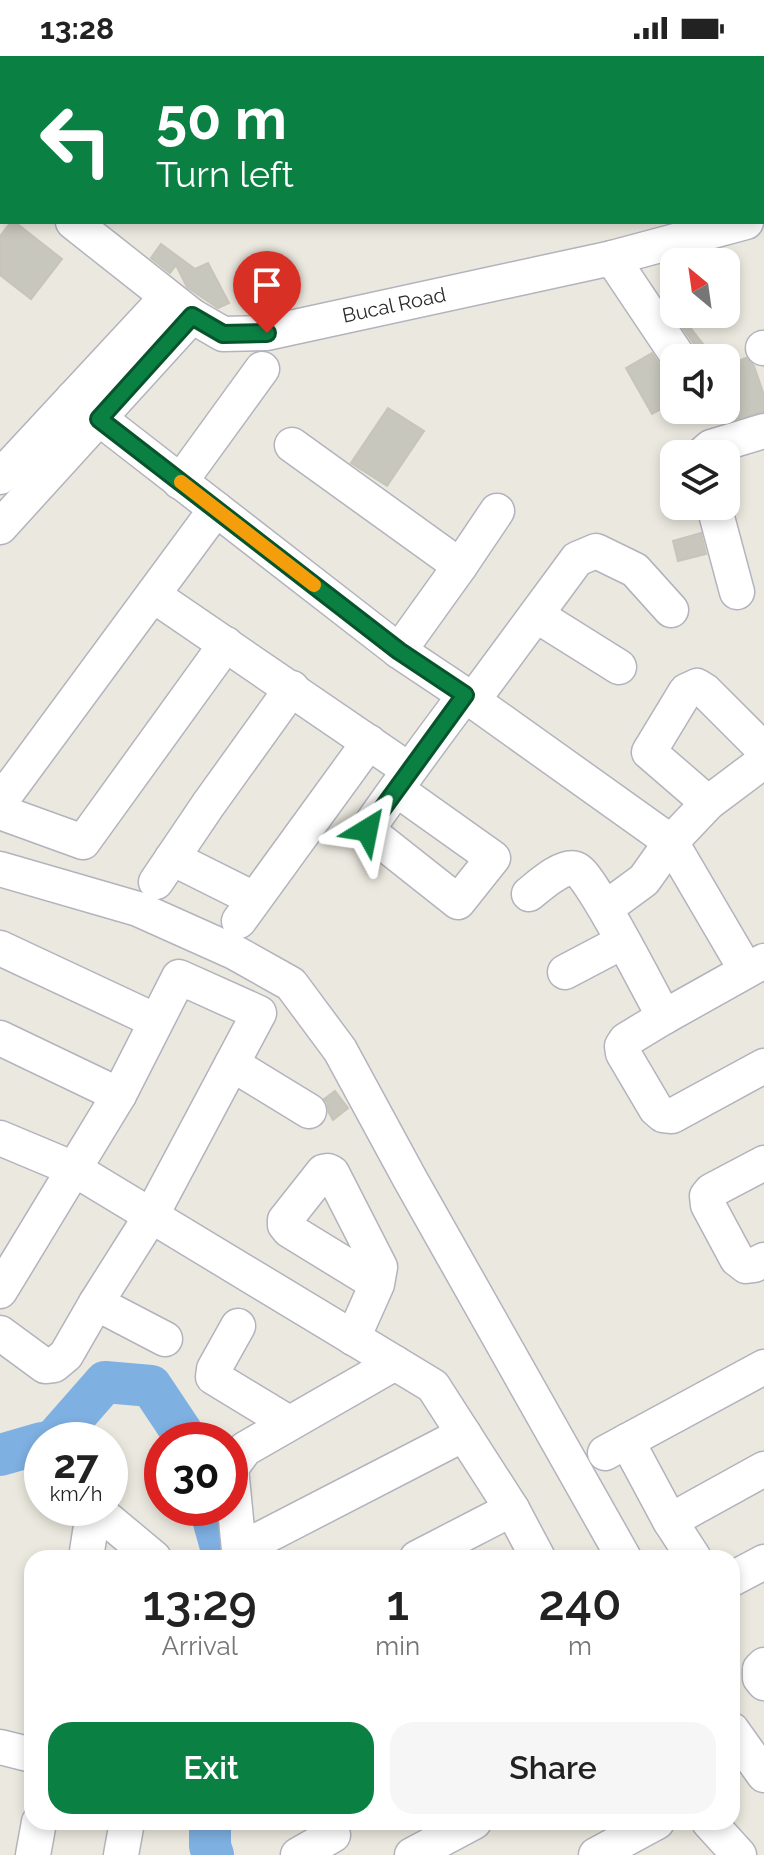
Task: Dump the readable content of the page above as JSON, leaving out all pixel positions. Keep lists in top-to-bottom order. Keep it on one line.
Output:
{"streets":{"street":["Bucal Road"]},"north":"top left","page":{"status":"13:28","turn":["50 m","Turn left"],"speed":"27 km/h","limit":"30","eta":["13:29","Arrival","1","min","240","m"],"buttons":["Exit","Share"]}}
